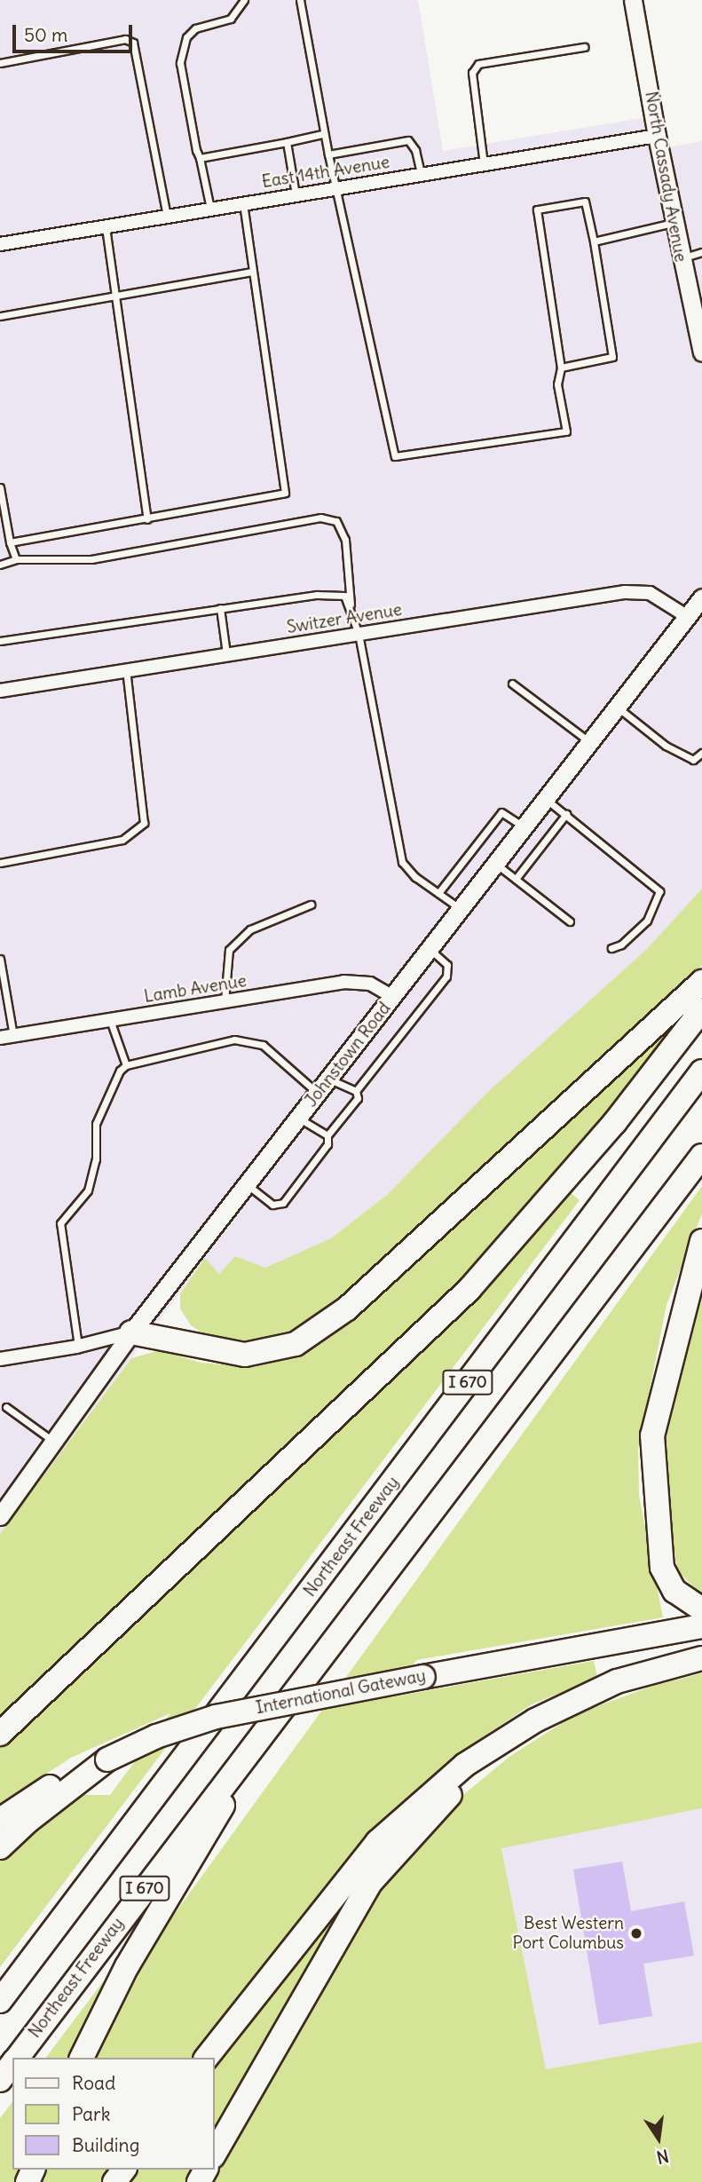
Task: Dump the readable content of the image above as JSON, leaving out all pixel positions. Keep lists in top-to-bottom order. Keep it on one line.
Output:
{"streets":{"highway":["I 670","Northeast Freeway","International Gateway"],"main road":["North Cassady Avenue","Johnstown Road"],"street":["East 14th Avenue","Switzer Avenue","Lamb Avenue"]},"crossings":[["East 14th Avenue","North Cassady Avenue"],["Switzer Avenue","Johnstown Road"],["Lamb Avenue","Johnstown Road"]],"places":["Best Western Port Columbus"],"legend":["Road","Park","Building"],"scale_bar":"50 m","north":"bottom"}
